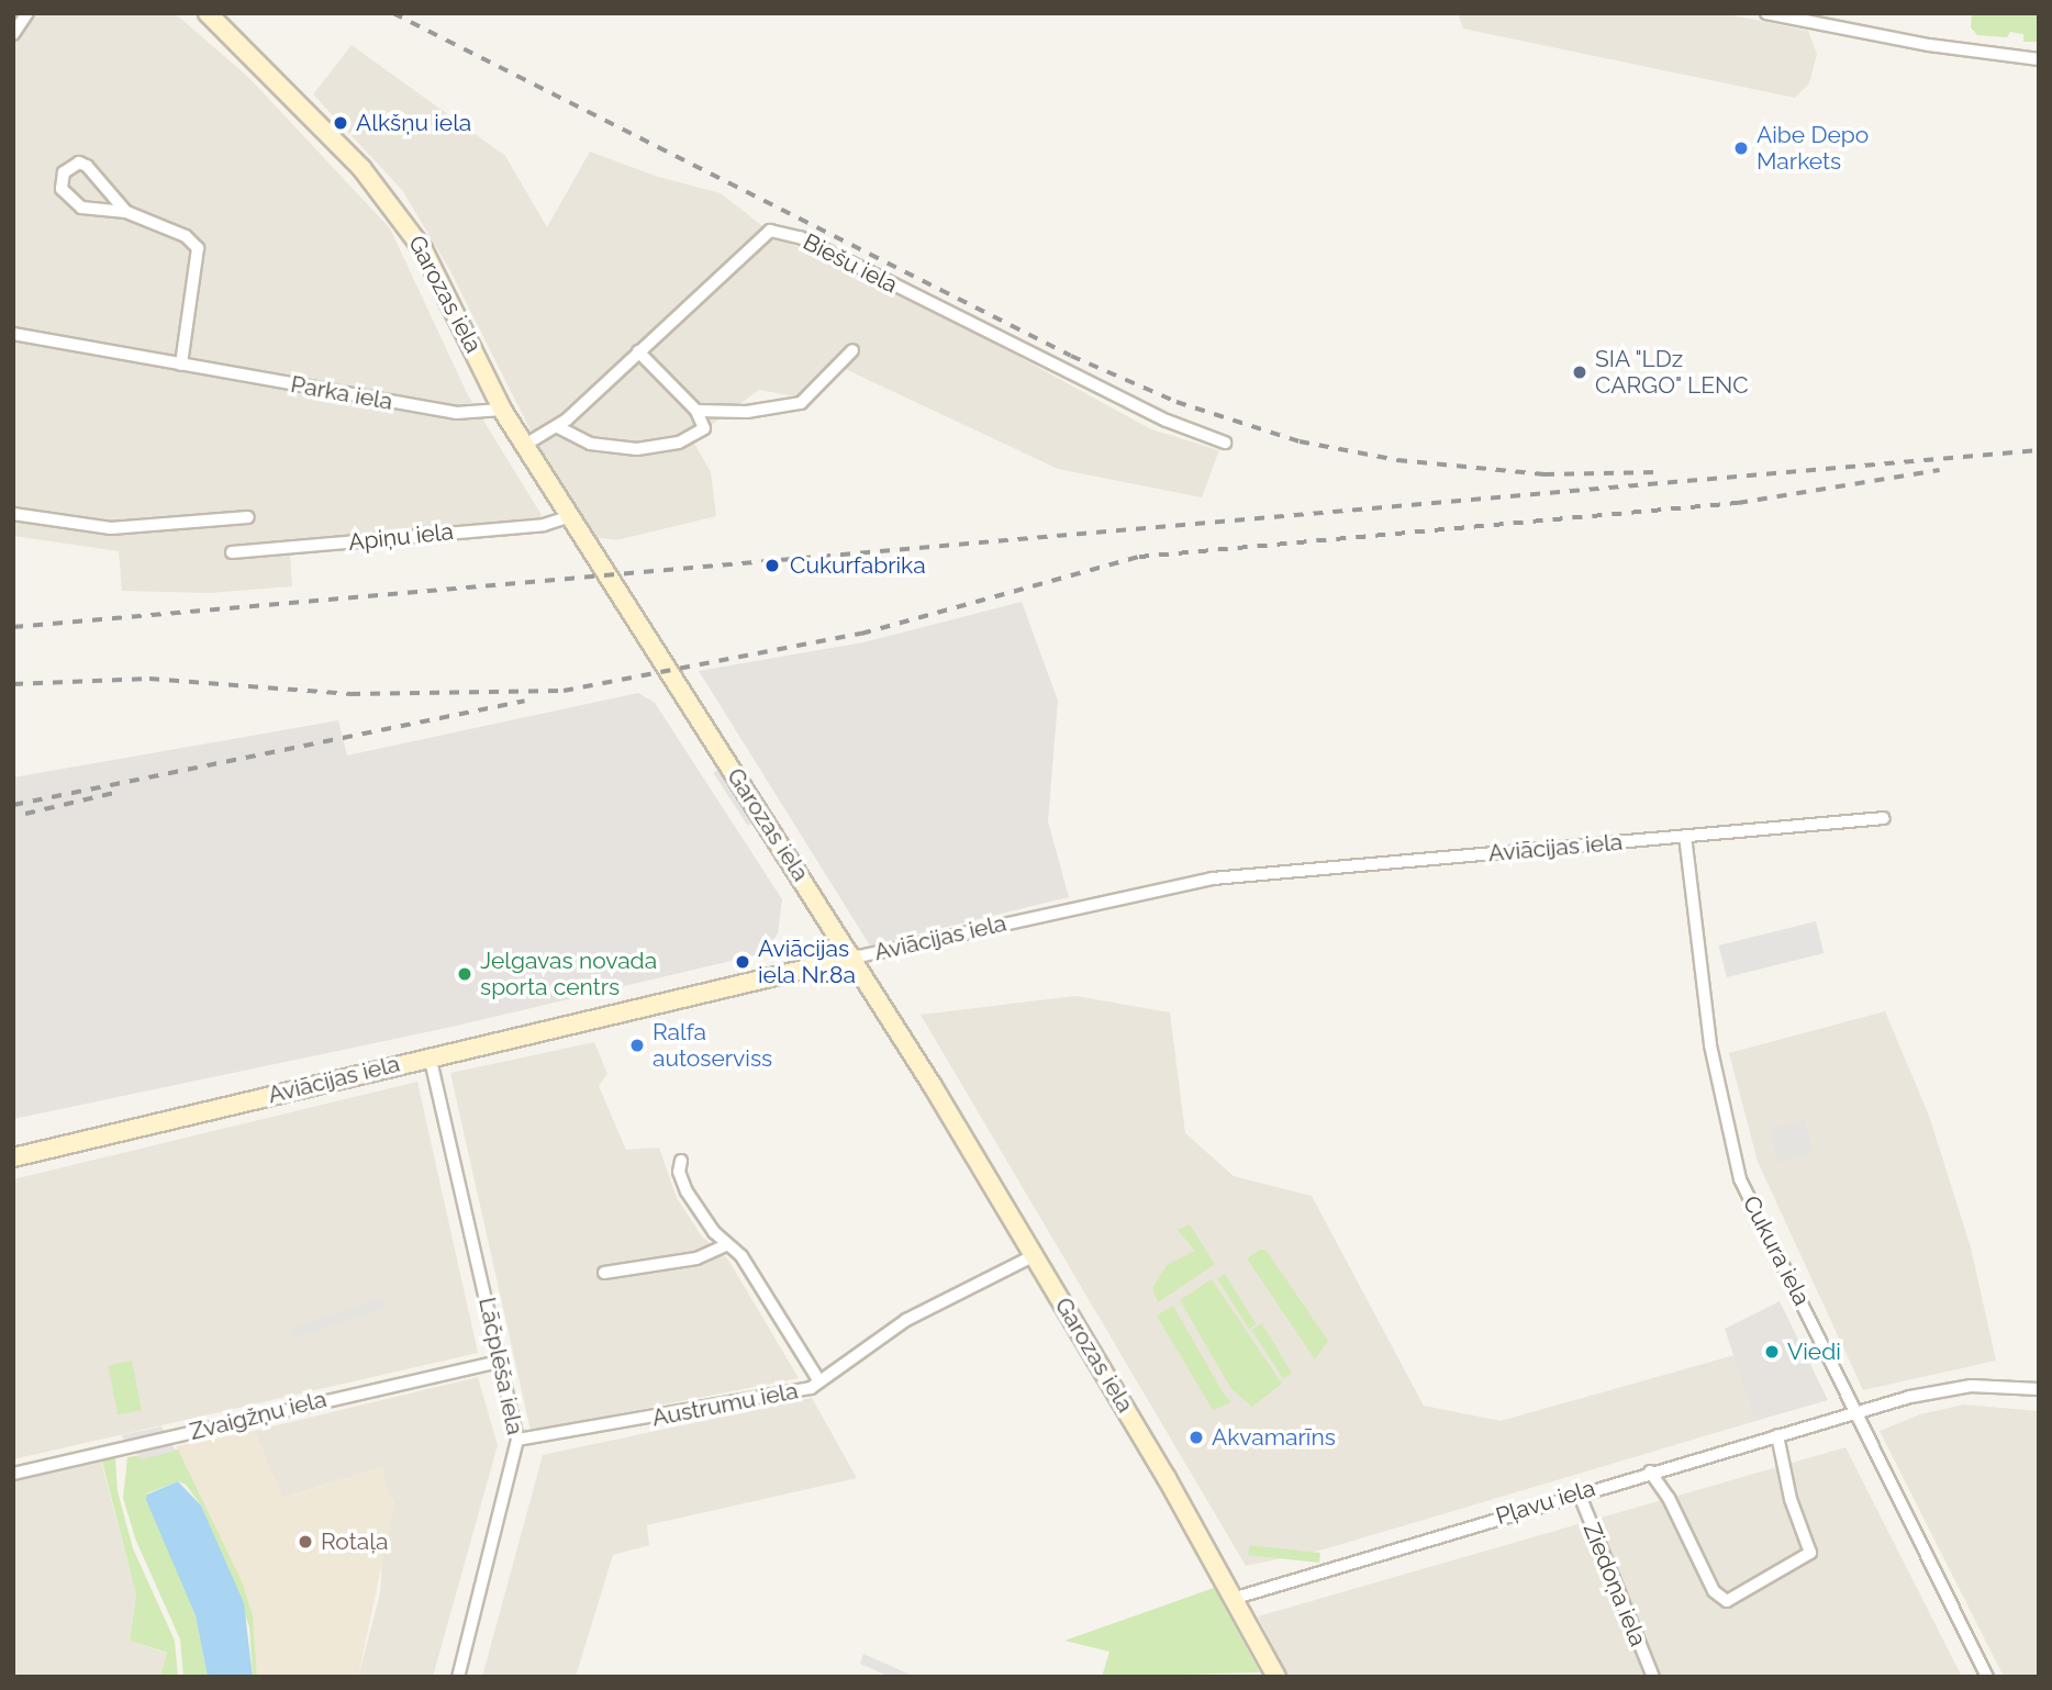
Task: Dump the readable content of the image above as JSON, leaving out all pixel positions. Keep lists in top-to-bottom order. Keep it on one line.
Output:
{"streets":{"main road":["Garozas iela","Aviācijas iela"],"street":["Biešu iela","Parka iela","Apiņu iela","Cukura iela","Lāčplēša iela","Austrumu iela","Zvaigžņu iela","Pļavu iela","Ziedoņa iela"]},"crossings":[["Biešu iela","Garozas iela"],["Garozas iela","Parka iela"],["Garozas iela","Apiņu iela"],["Garozas iela","Aviācijas iela"],["Garozas iela","Austrumu iela"],["Garozas iela","Pļavu iela"],["Aviācijas iela","Cukura iela"],["Aviācijas iela","Lāčplēša iela"],["Cukura iela","Pļavu iela"],["Lāčplēša iela","Austrumu iela"],["Lāčplēša iela","Zvaigžņu iela"],["Pļavu iela","Ziedoņa iela"]],"places":["Alkšņu iela","Aibe Depo Markets","SIA \"LDz CARGO\" LENC","Cukurfabrika","Aviācijas iela Nr.8a","Jelgavas novada sporta centrs","Ralfa autoserviss","Viedi","Akvamarīns","Rotaļa"]}
